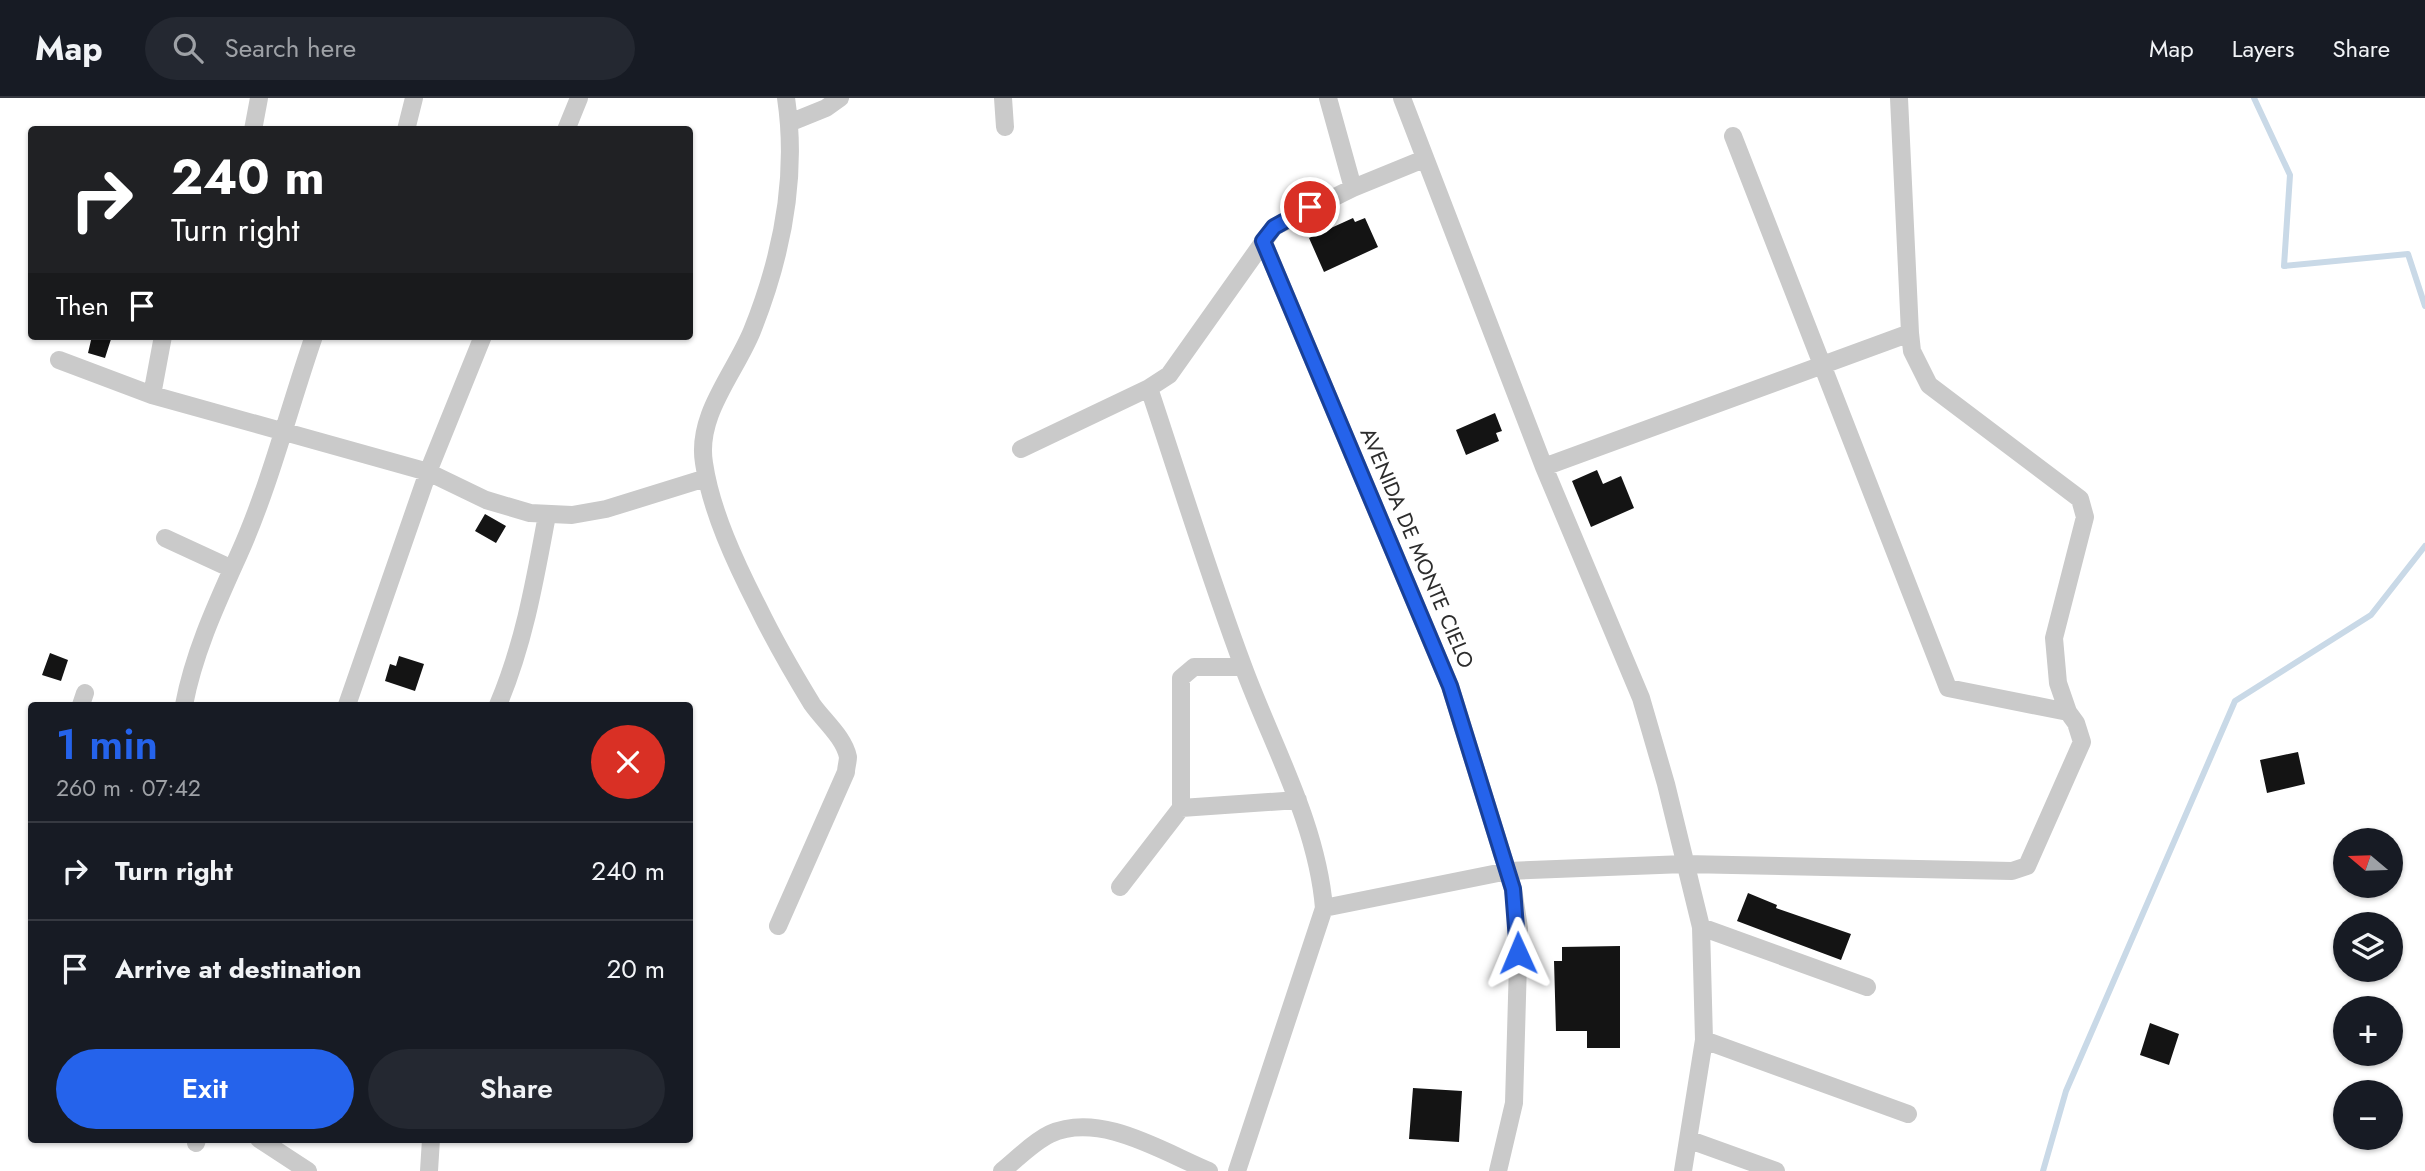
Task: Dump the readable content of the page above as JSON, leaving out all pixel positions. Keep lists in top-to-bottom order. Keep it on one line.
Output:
{"streets":{"street":["AVENIDA DE MONTE CIELO"]},"north":"left","page":{"header":"Map","search":"Search here","nav":["Map","Layers","Share"],"turn":["240 m","Turn right"],"then":"Then","heading":["1 min","260 m · 07:42"],"list":[{"name":"Turn right","value":"240 m"},{"name":"Arrive at destination","value":"20 m"}],"map_buttons":["+","−"],"buttons":["Exit","Share"]}}
